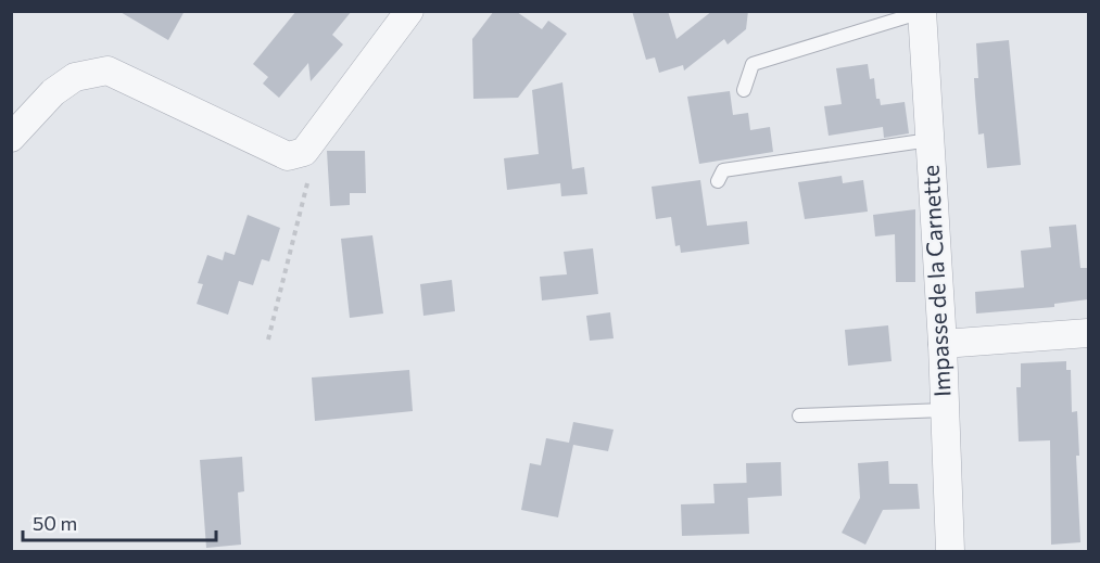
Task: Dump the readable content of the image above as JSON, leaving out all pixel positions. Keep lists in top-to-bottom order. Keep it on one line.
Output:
{"streets":{"street":["Impasse de la Carnette"]},"scale_bar":"50 m"}
